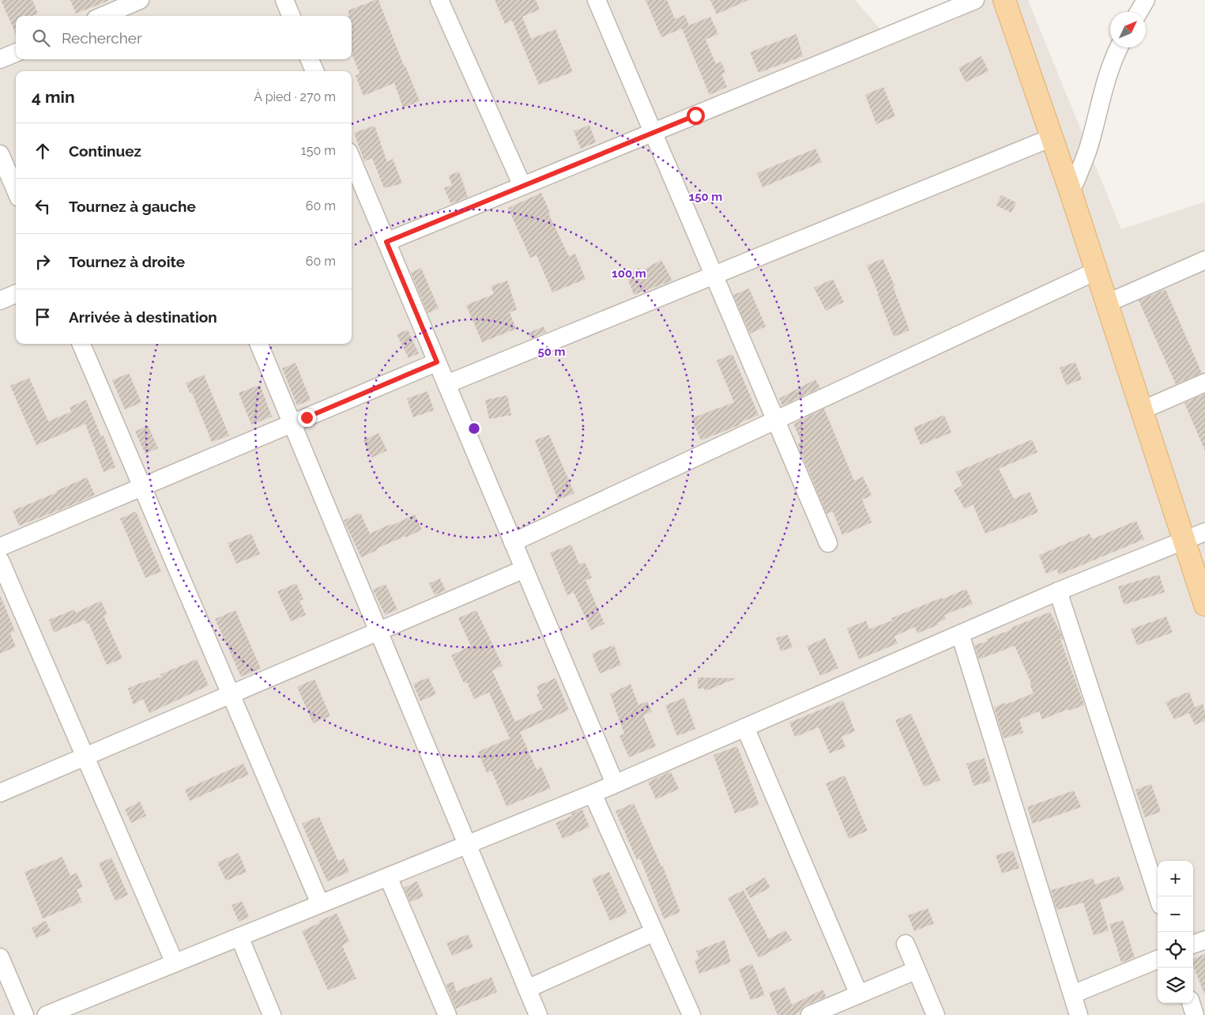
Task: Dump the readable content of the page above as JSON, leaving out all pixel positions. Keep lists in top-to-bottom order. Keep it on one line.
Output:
{"north":"top right","page":{"search":"Rechercher","heading":["4 min","À pied · 270 m"],"list":[["Continuez","150 m"],["Tournez à gauche","60 m"],["Tournez à droite","60 m"],"Arrivée à destination"],"map_buttons":["+","−"]},"rings":["150 m","100 m","50 m"]}
